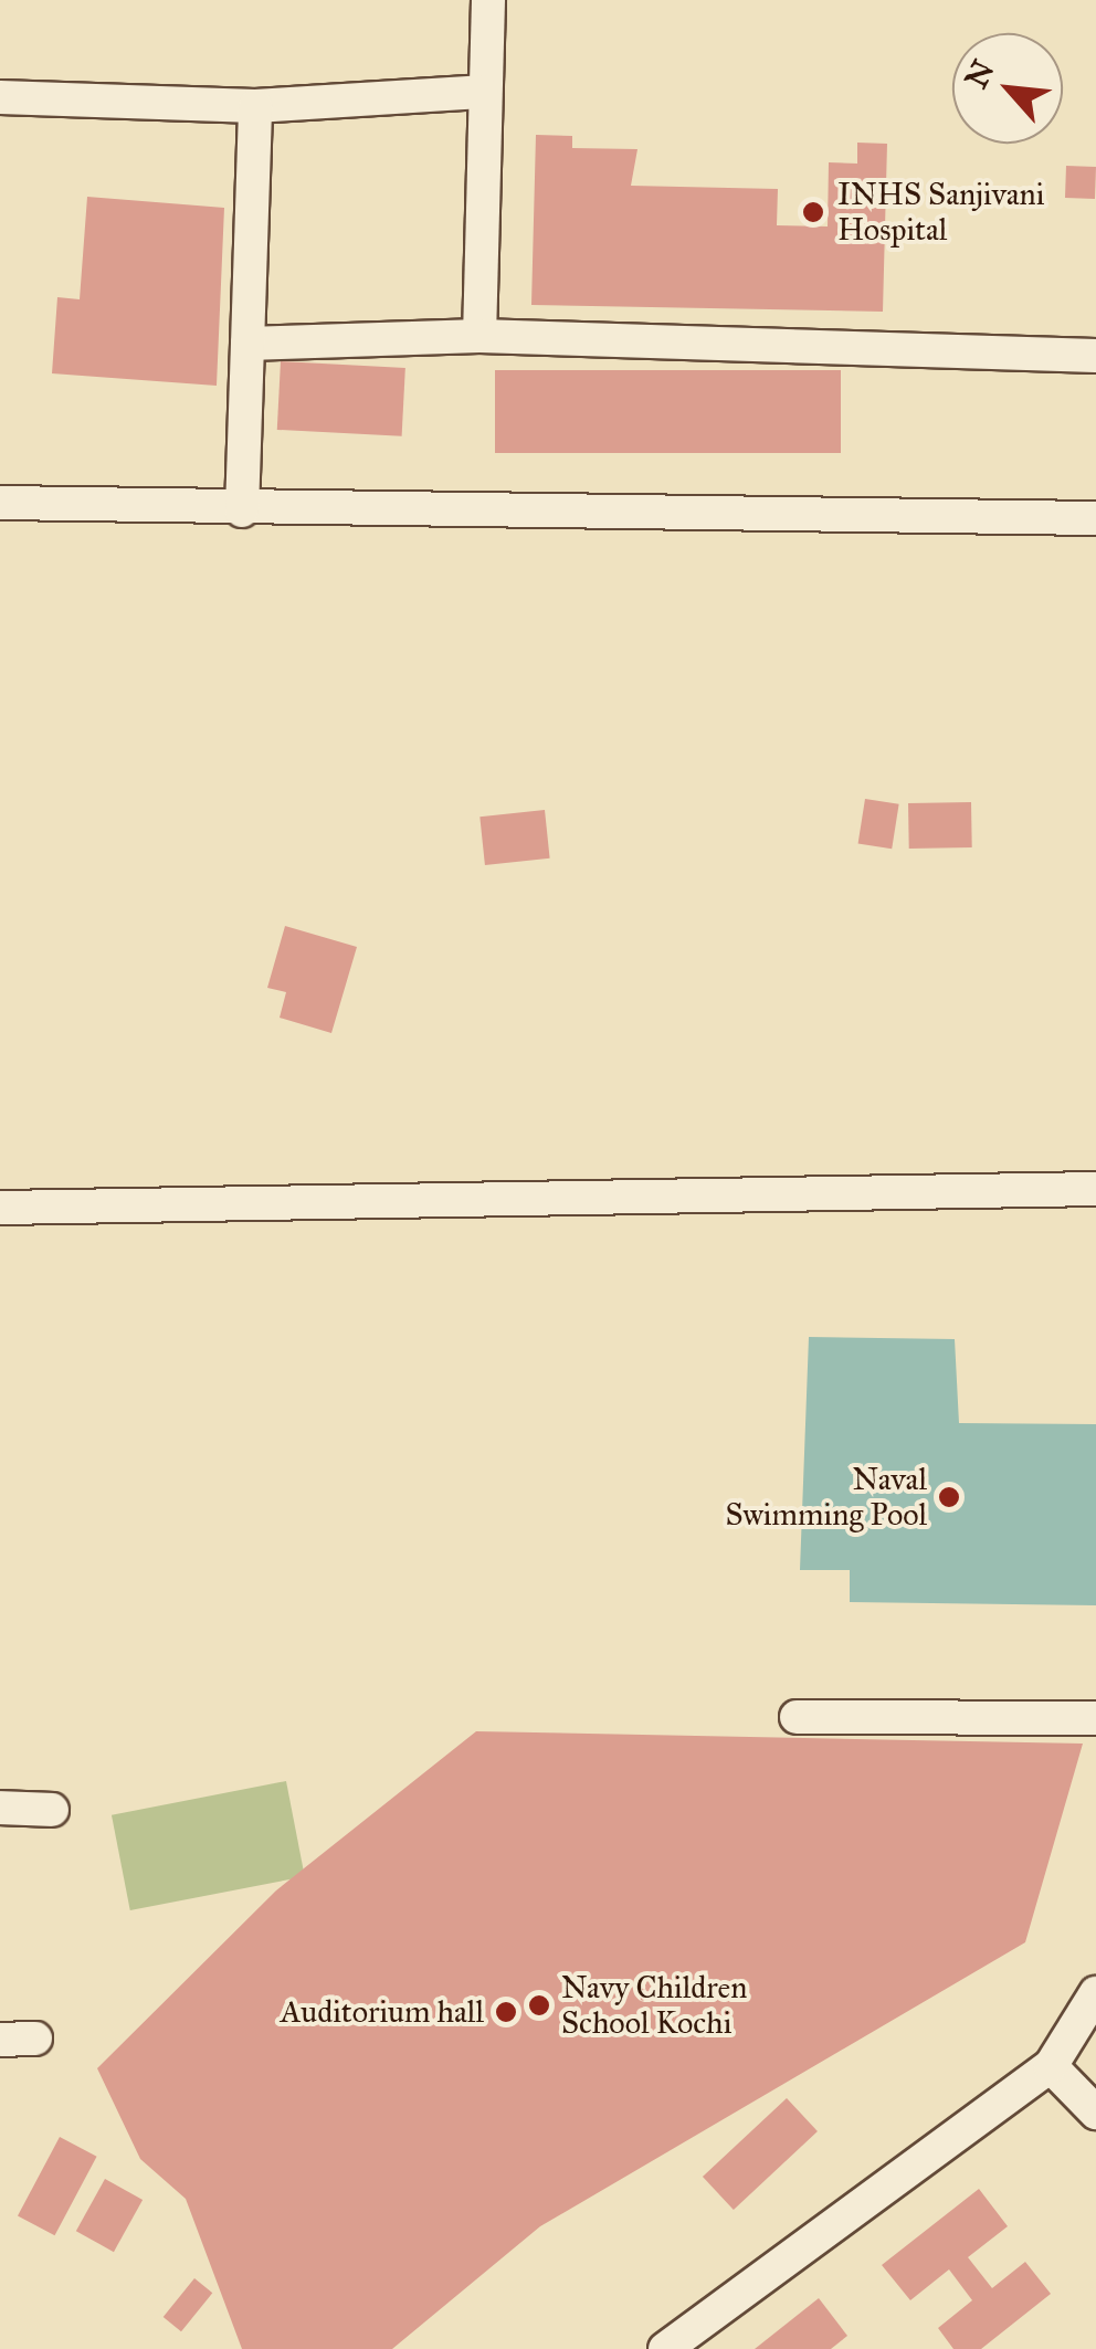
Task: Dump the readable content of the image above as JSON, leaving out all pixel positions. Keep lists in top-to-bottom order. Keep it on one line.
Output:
{"places":["INHS Sanjivani Hospital","Naval Swimming Pool","Navy Children School Kochi","Auditorium hall"],"north":"top left"}
